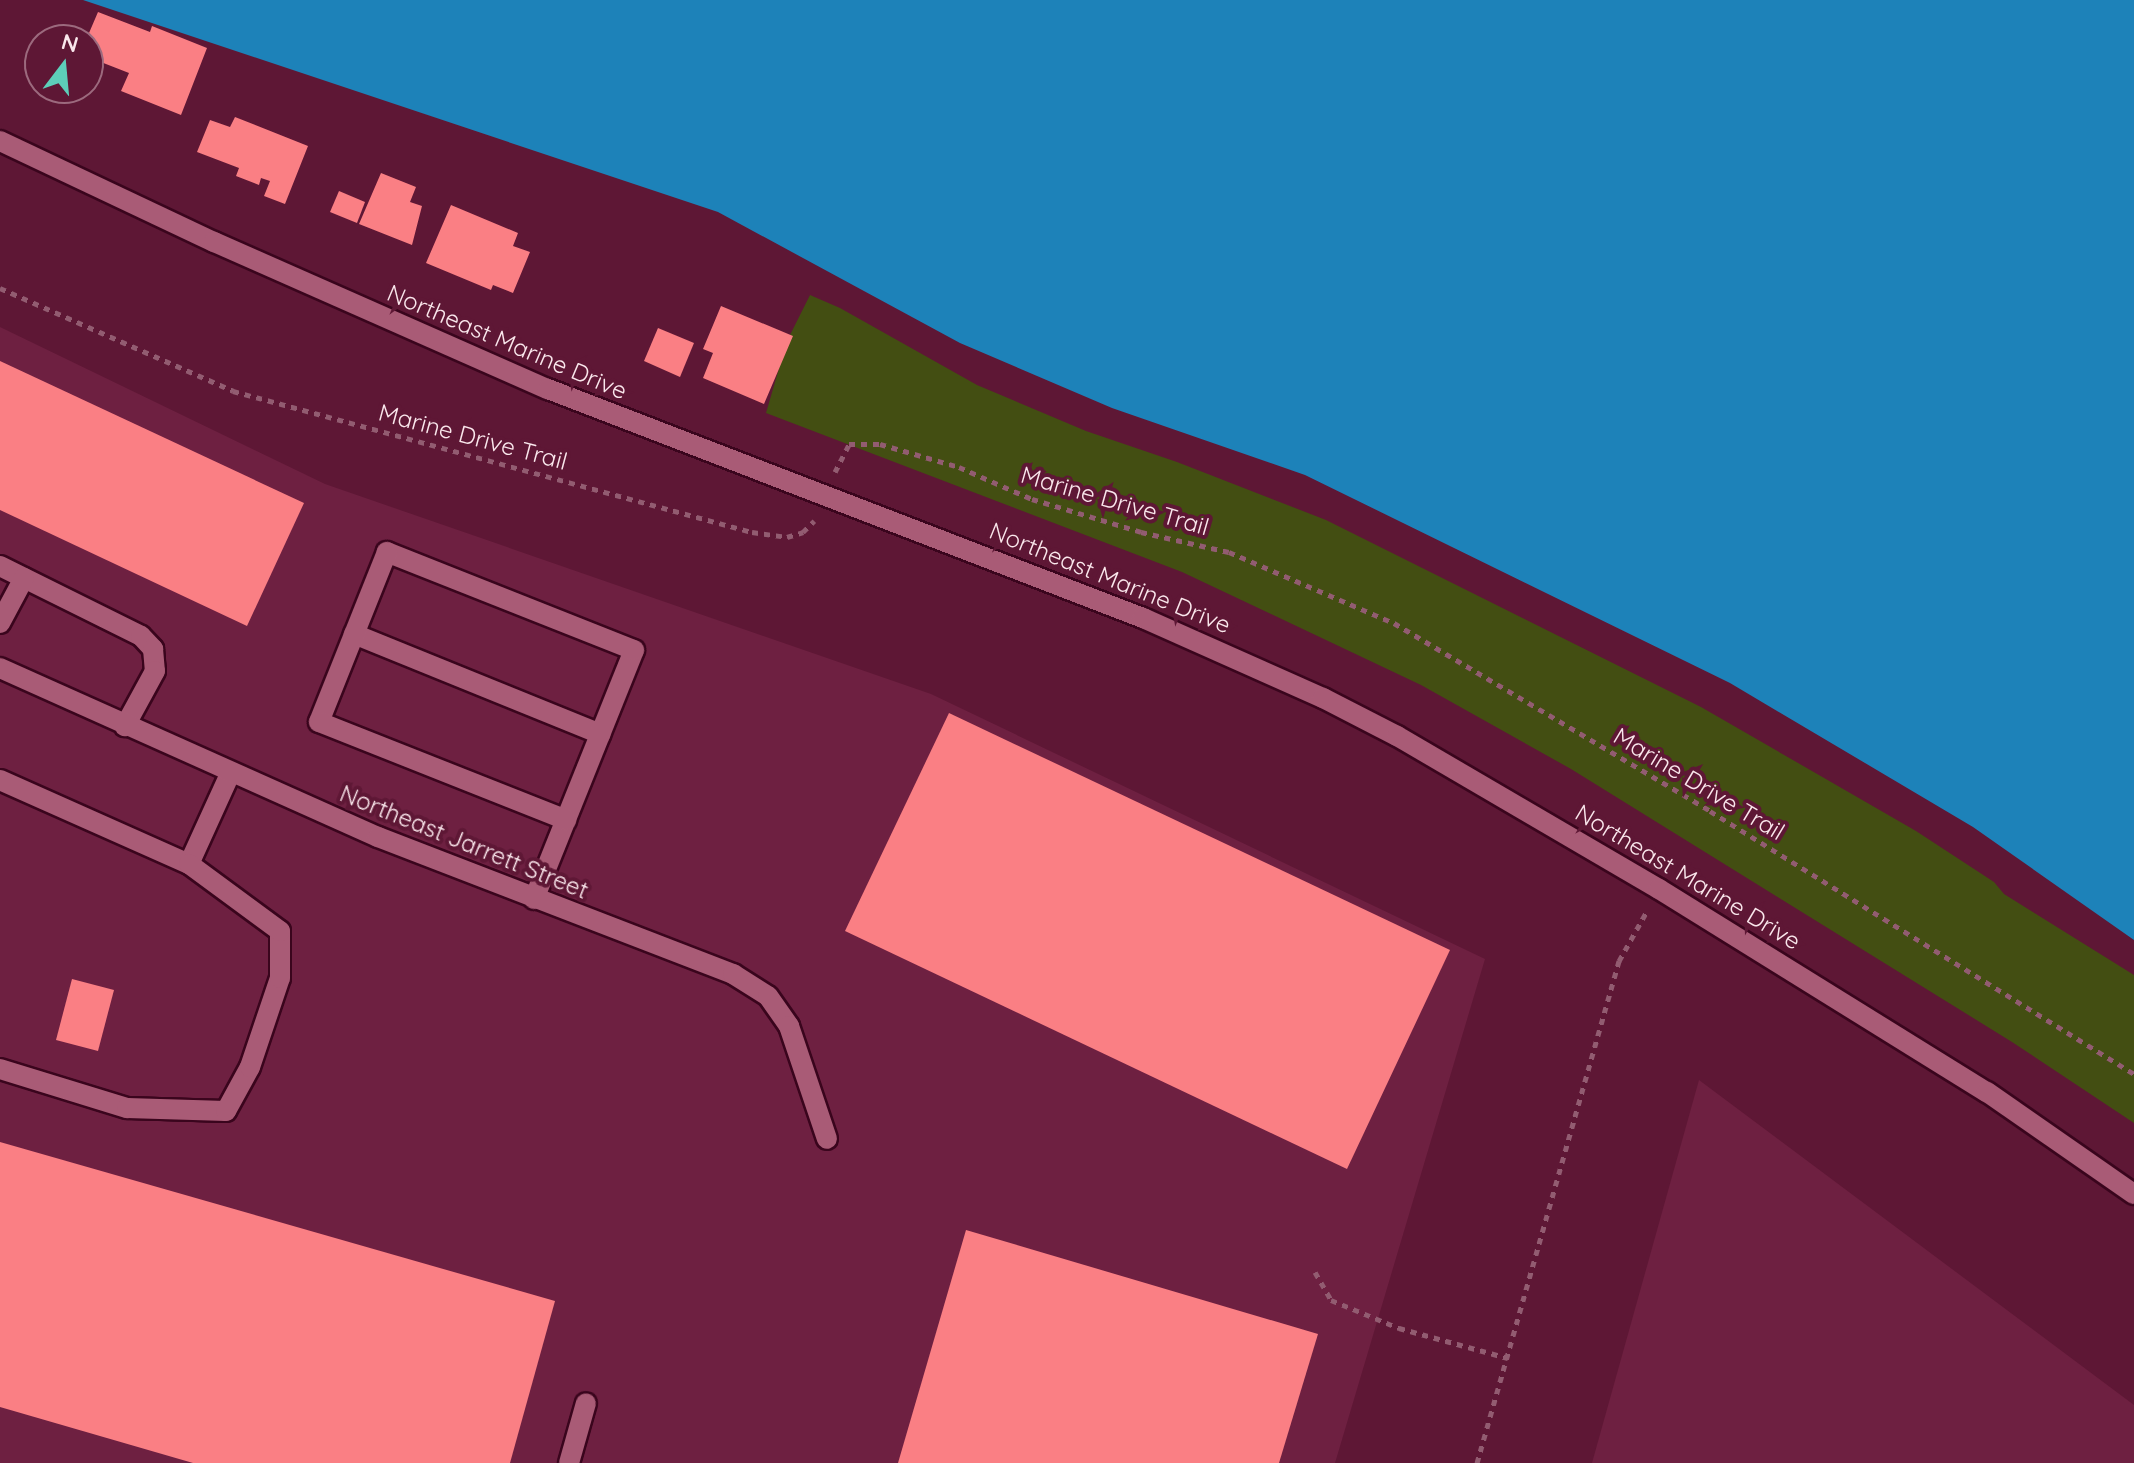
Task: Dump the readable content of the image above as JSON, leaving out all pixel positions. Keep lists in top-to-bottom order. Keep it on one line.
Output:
{"streets":{"main road":["Northeast Marine Drive","Northeast Jarrett Street"],"path":["Marine Drive Trail"]},"crossings":[["Northeast Marine Drive","Marine Drive Trail"]],"north":"top"}
